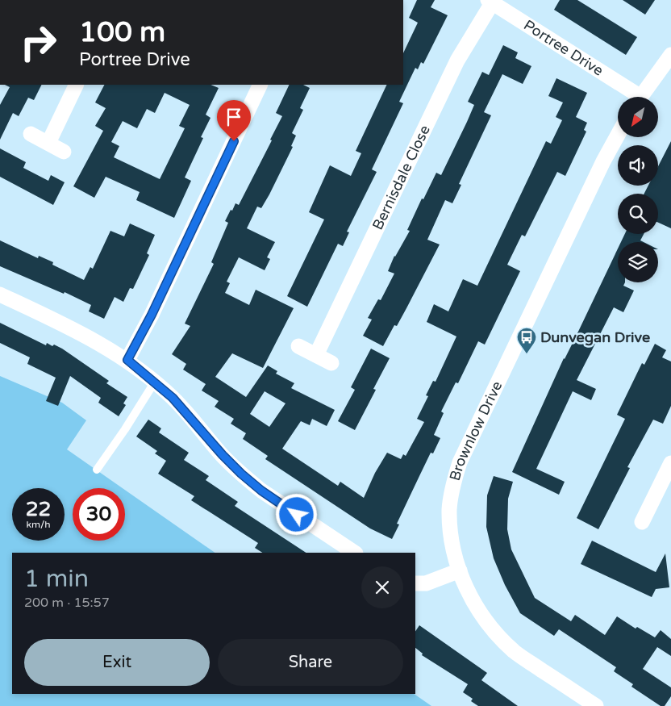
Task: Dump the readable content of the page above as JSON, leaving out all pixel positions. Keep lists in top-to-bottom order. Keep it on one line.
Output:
{"streets":{"street":["Portree Drive","Bernisdale Close","Brownlow Drive"]},"crossings":[["Portree Drive","Bernisdale Close"]],"places":{"bus stop":["Dunvegan Drive"]},"north":"bottom left","page":{"turn":["100 m","Portree Drive"],"speed":"22 km/h","limit":"30","heading":["1 min","200 m · 15:57"],"buttons":["Exit","Share"]}}
